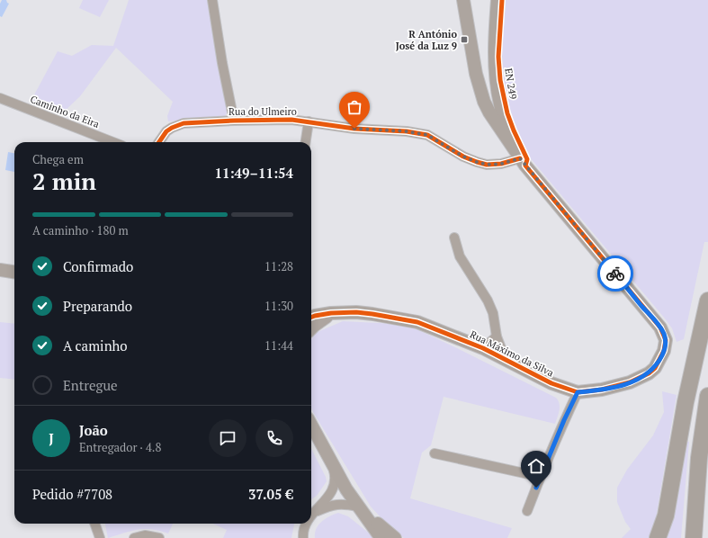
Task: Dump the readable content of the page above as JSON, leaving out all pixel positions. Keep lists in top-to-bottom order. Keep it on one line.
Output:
{"streets":{"street":["EN 249","Caminho da Eira","Rua do Ulmeiro","Rua Máximo da Silva"],"cycle path":["EN 249"]},"crossings":[["EN 249","Rua do Ulmeiro"],["EN 249","Rua Máximo da Silva"],["Rua do Ulmeiro","Rua Máximo da Silva"]],"places":{"transit":["R António José da Luz 9"]},"page":{"heading":["2 min","Chega em","11:49–11:54"],"panel":["João","Entregador · 4.8","Pedido #7708","37.05 €"],"bar":"A caminho · 180 m","list":[["Confirmado","11:28"],["Preparando","11:30"],["A caminho","11:44"],"Entregue"],"round":"J"}}
